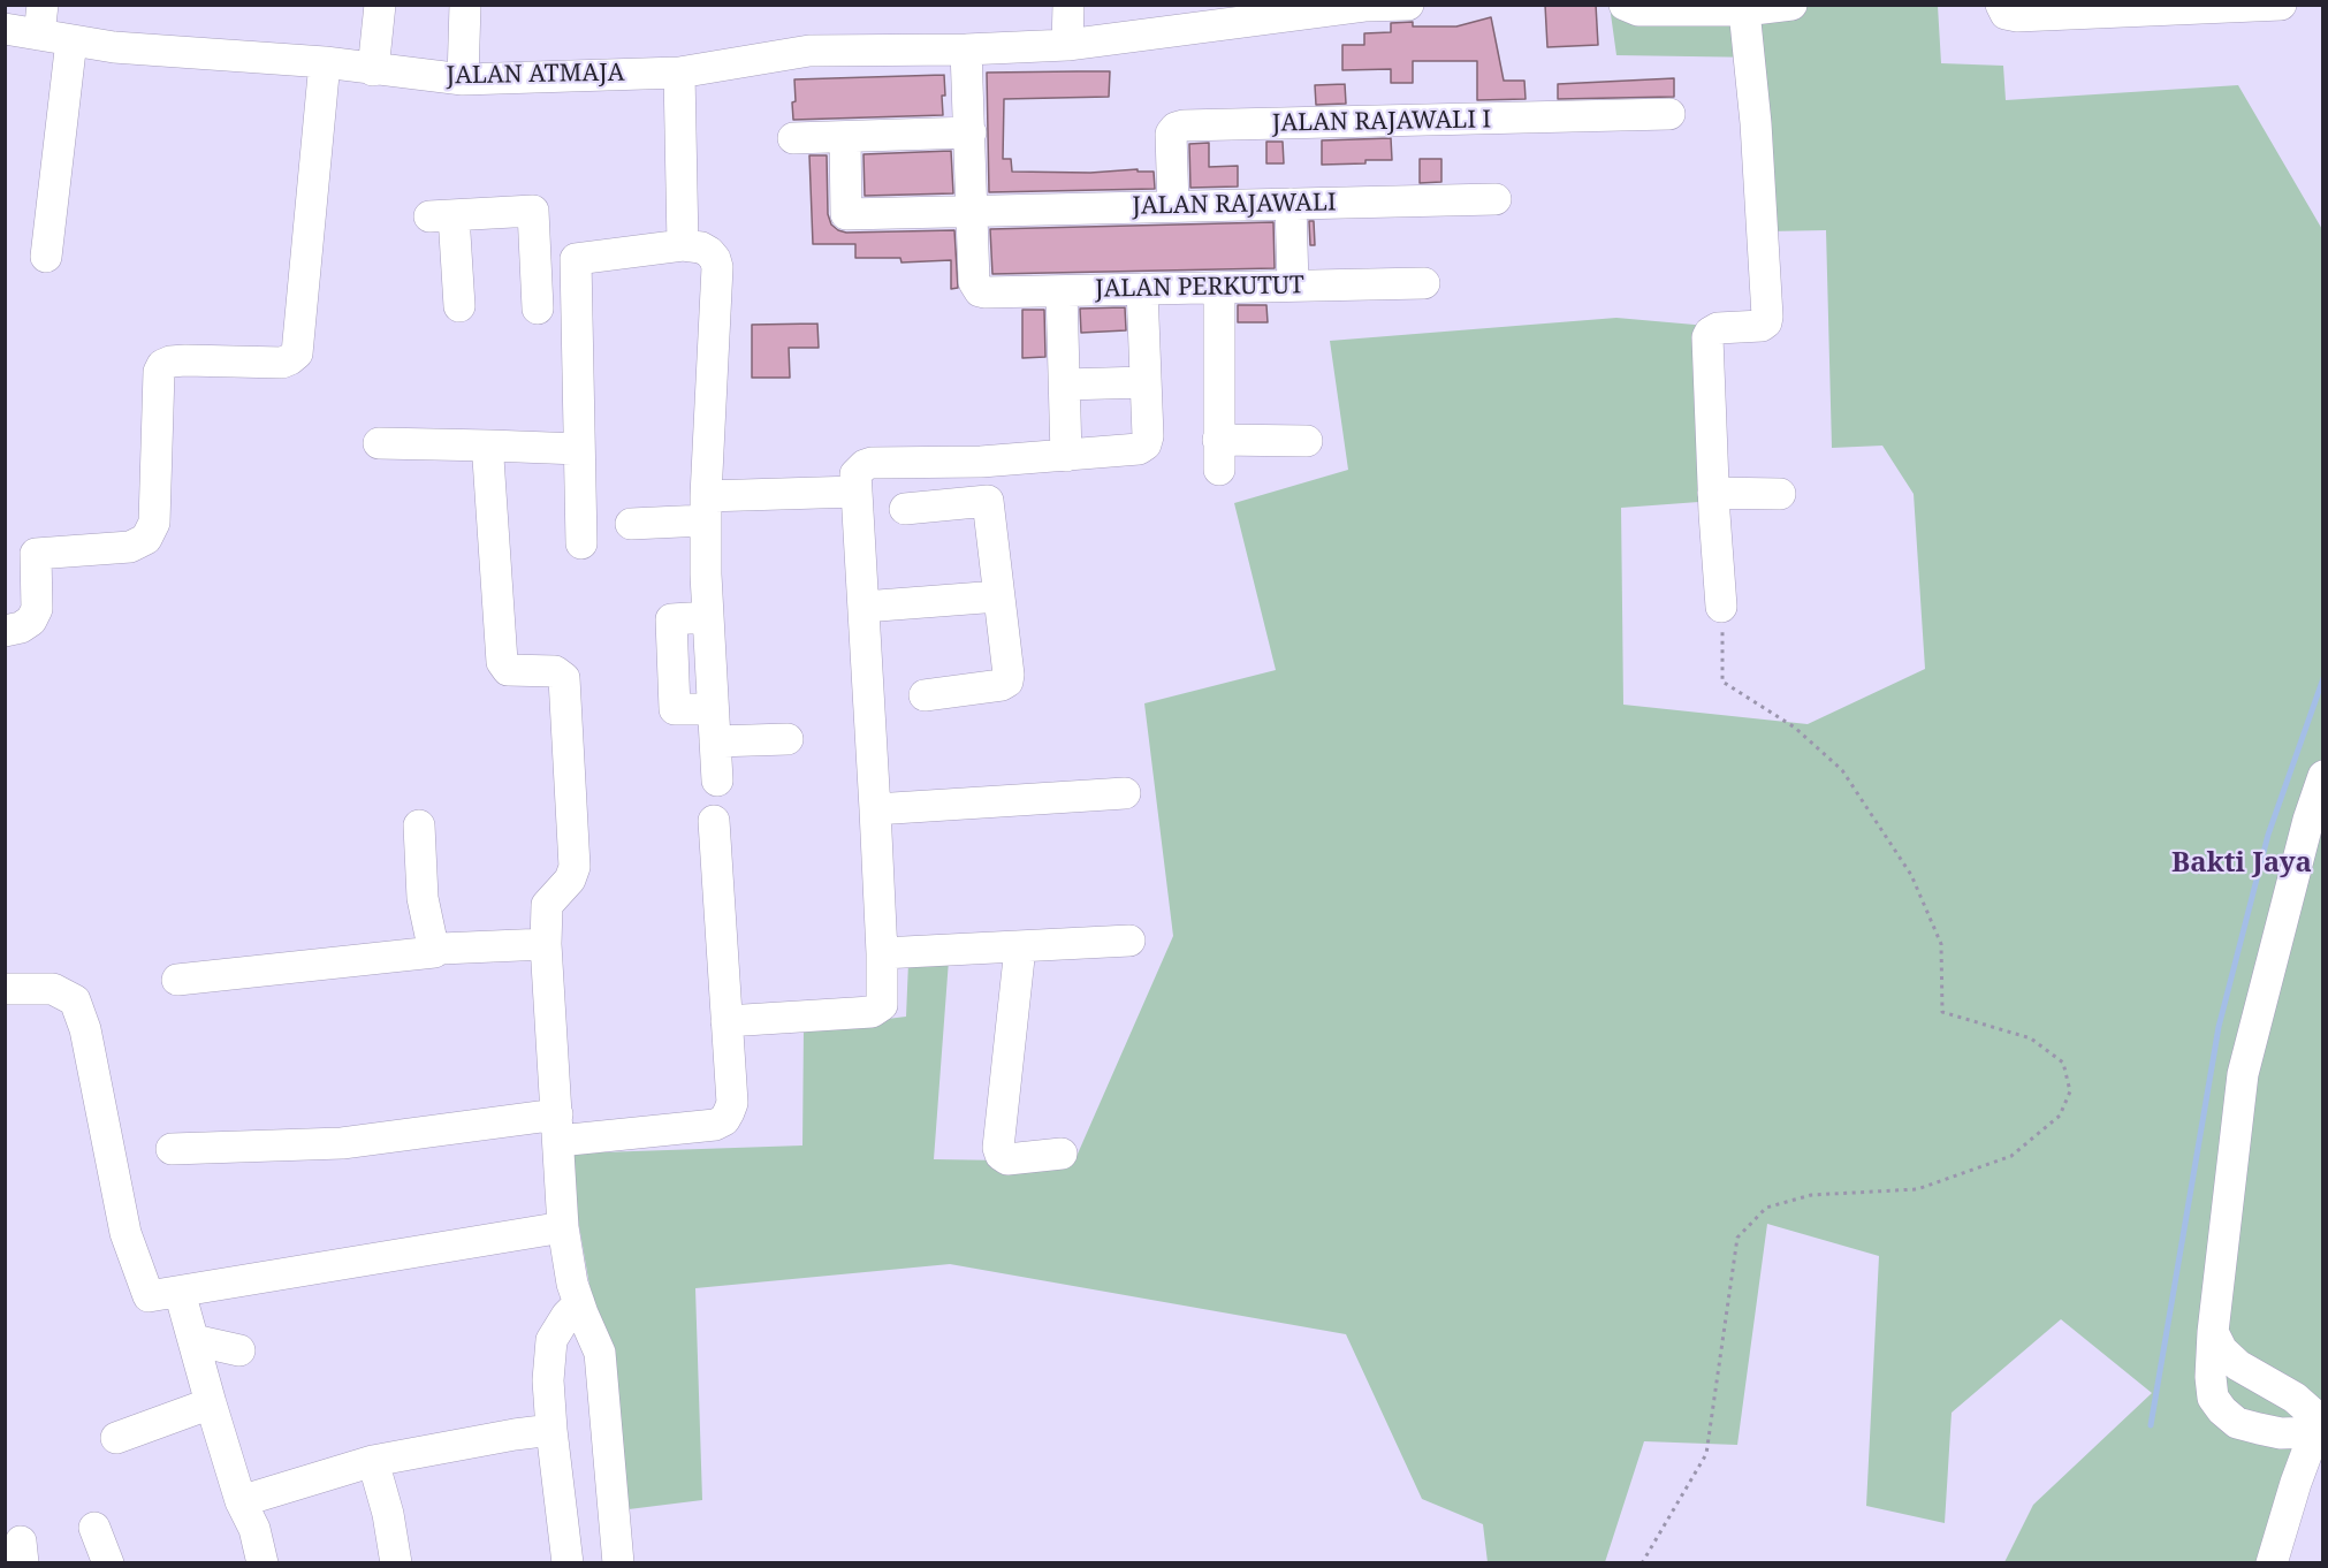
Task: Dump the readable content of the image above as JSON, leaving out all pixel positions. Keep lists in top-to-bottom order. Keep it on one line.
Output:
{"streets":{"street":["JALAN ATMAJA","JALAN RAJAWALI I","JALAN RAJAWALI","JALAN PERKUTUT"]},"crossings":[["JALAN RAJAWALI I","JALAN RAJAWALI"],["JALAN RAJAWALI","JALAN PERKUTUT"]],"districts":["Bakti Jaya"]}
